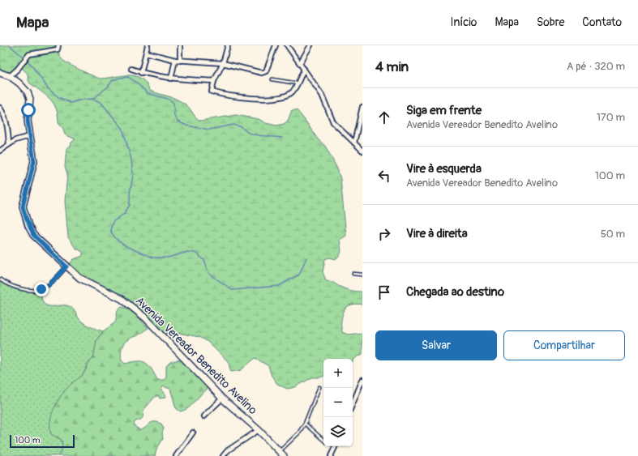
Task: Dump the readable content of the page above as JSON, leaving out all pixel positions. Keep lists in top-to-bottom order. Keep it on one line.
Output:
{"streets":{"main road":["Avenida Vereador Benedito Avelino"]},"scale_bar":"100 m","page":{"header":"Mapa","nav":["Início","Mapa","Sobre","Contato"],"heading":["4 min","A pé · 320 m"],"list":[["Siga em frente","Avenida Vereador Benedito Avelino","170 m"],["Vire à esquerda","Avenida Vereador Benedito Avelino","100 m"],["Vire à direita","50 m"],"Chegada ao destino"],"buttons":["Salvar","Compartilhar"],"map_buttons":["+","−"],"scale":"100 m"}}
